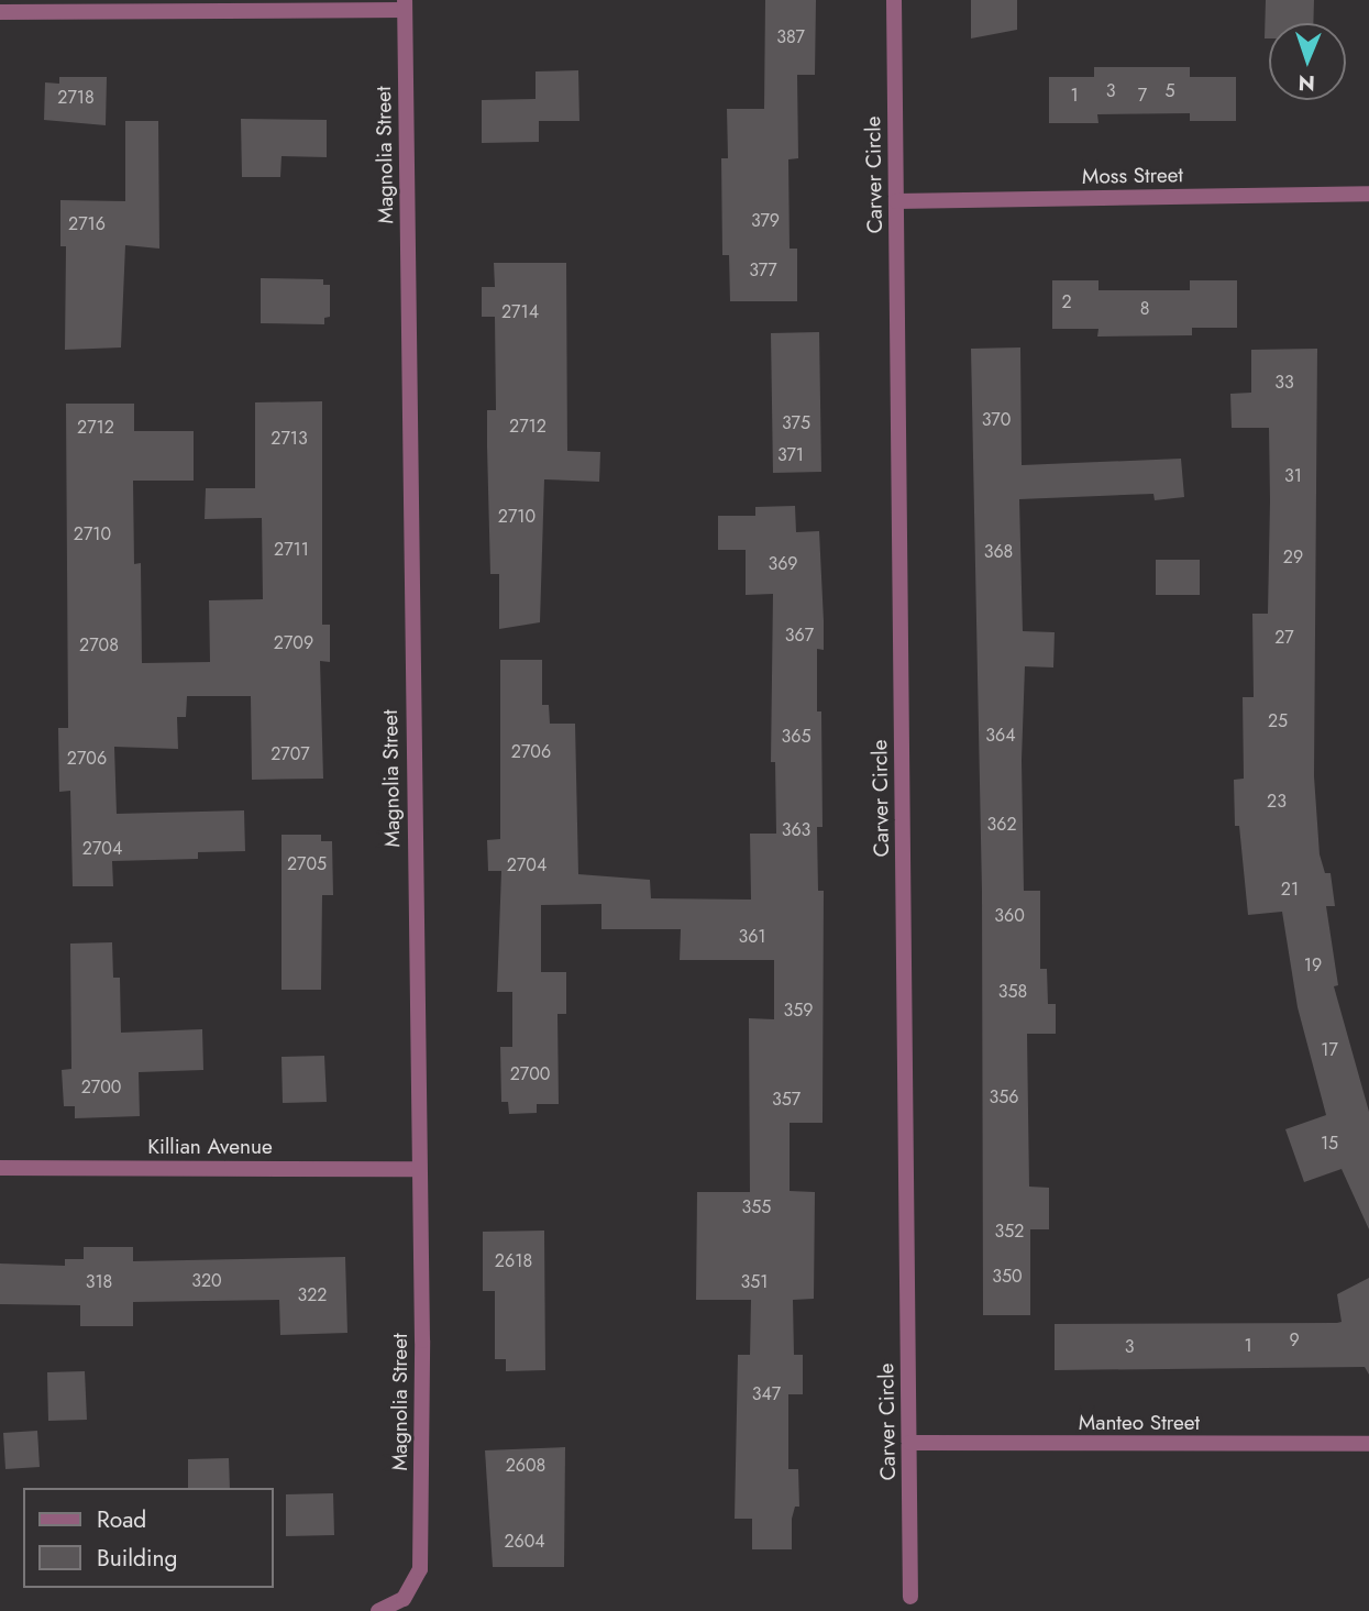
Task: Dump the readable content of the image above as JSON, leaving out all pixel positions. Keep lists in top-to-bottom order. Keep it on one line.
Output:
{"streets":{"street":["Magnolia Street","Carver Circle","Moss Street","Killian Avenue","Manteo Street"]},"crossings":[["Magnolia Street","Killian Avenue"],["Carver Circle","Moss Street"],["Carver Circle","Manteo Street"]],"house_numbers":["387","3","5","1","7","2718","379","2716","377","2","8","2714","33","370","375","2712","2712","2713","371","31","2710","2710","2711","368","29","369","367","27","2709","2708","25","364","365","2706","2707","2706","23","362","363","2704","2705","2704","21","360","361","19","358","359","17","2700","2700","356","357","15","355","352","2618","350","320","318","351","322","9","1","3","347","2608","2604"],"legend":["Road","Building"],"north":"bottom"}
